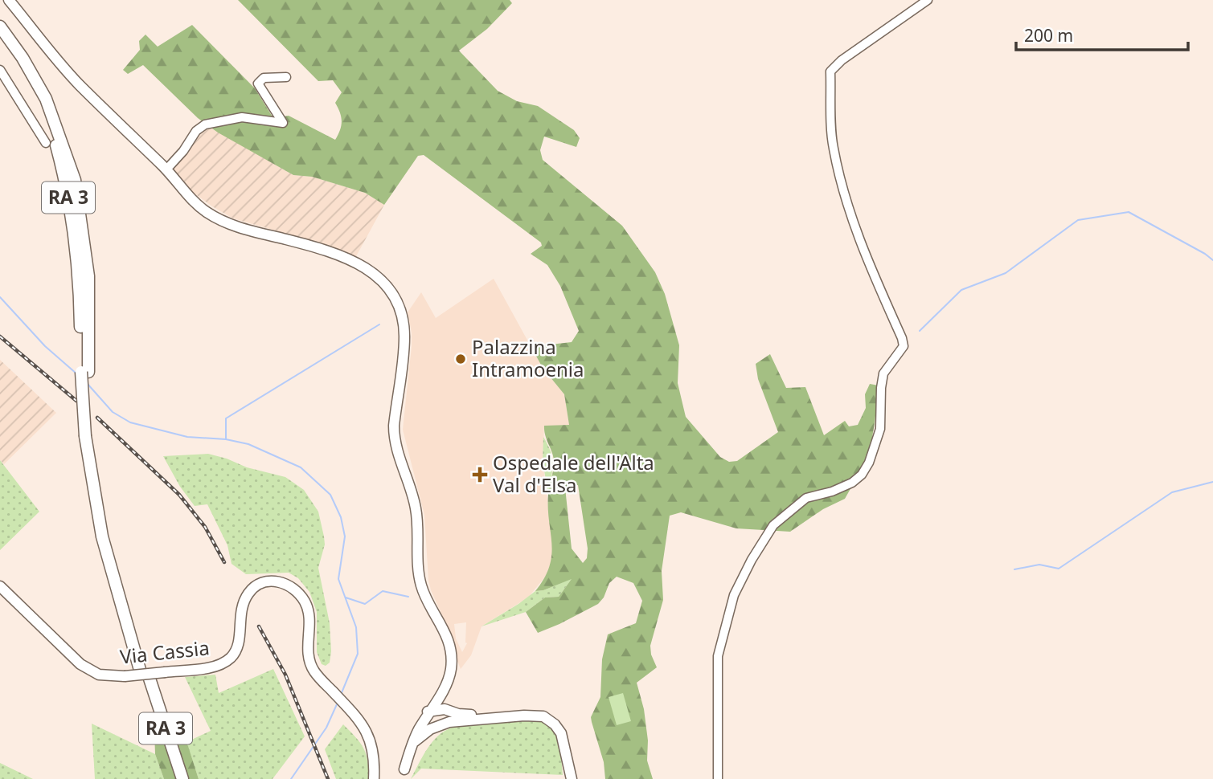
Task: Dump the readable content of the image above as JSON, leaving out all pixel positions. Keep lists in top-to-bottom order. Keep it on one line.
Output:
{"streets":{"highway":["RA 3"],"main road":["Via Cassia"]},"places":{"other":["Palazzina Intramoenia"],"health":["Ospedale dell'Alta Val d'Elsa"]},"scale_bar":"200 m"}
